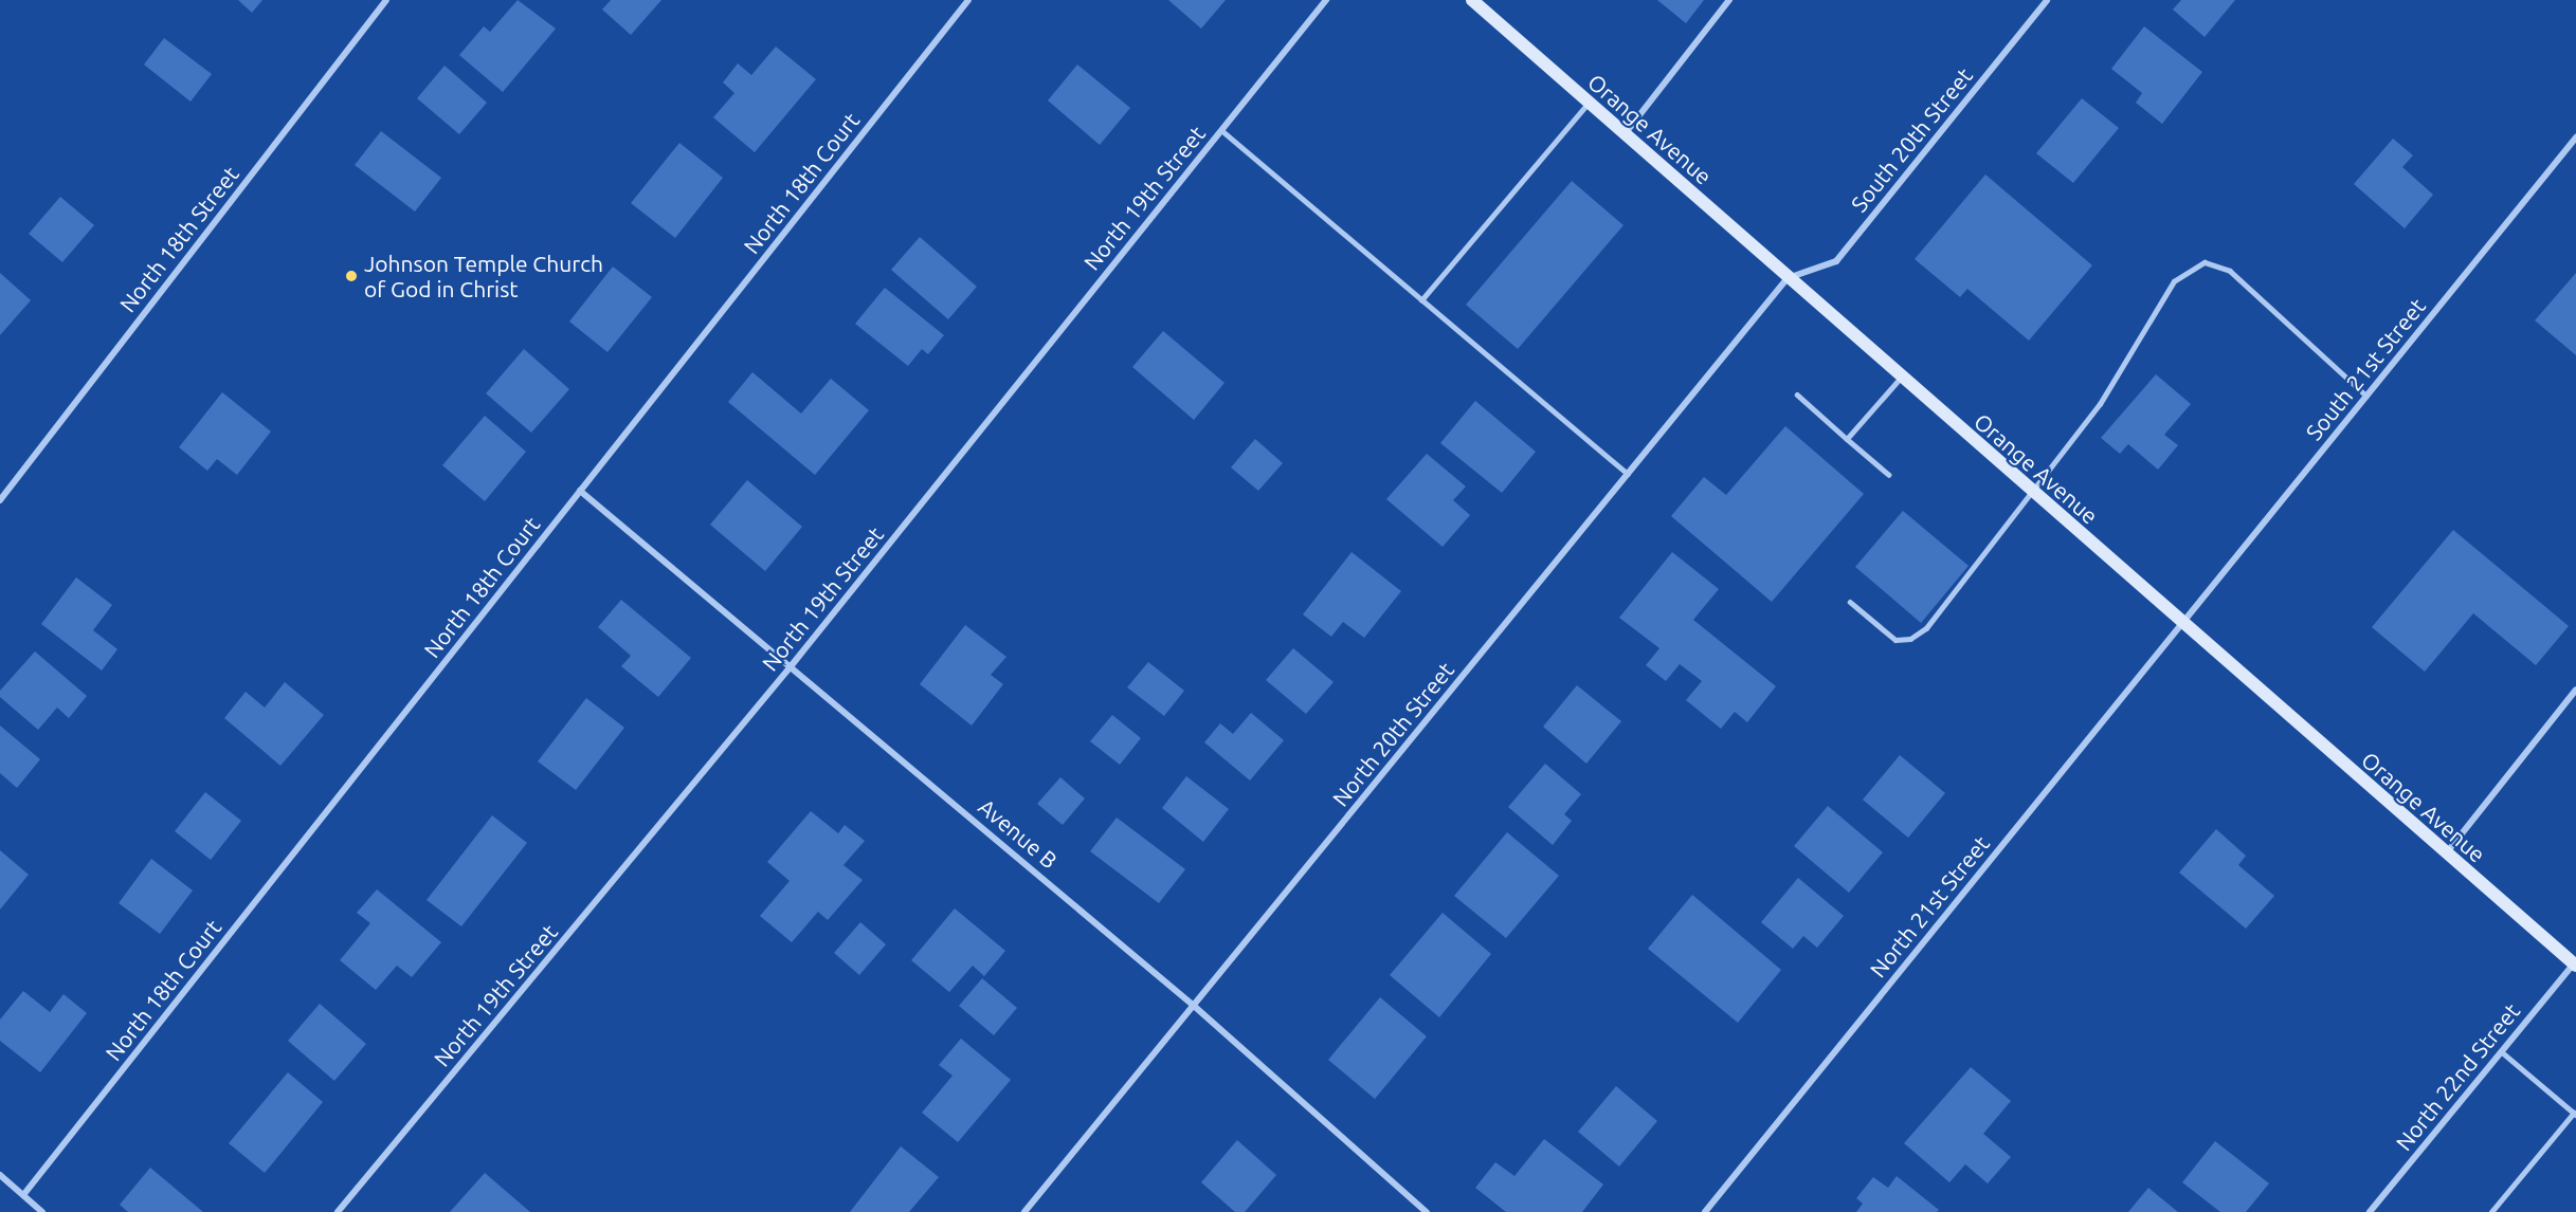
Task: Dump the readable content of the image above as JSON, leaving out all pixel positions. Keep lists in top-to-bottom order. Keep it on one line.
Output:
{"streets":{"main road":["Orange Avenue"],"street":["South 20th Street","North 18th Court","North 19th Street","North 18th Street","South 21st Street","North 20th Street","Avenue B","North 21st Street","North 22nd Street"]},"crossings":[["Orange Avenue","South 20th Street"],["Orange Avenue","South 21st Street"],["Orange Avenue","North 20th Street"],["Orange Avenue","North 21st Street"],["Orange Avenue","North 22nd Street"],["South 20th Street","North 20th Street"],["North 18th Court","Avenue B"],["North 19th Street","Avenue B"],["South 21st Street","North 21st Street"],["North 20th Street","Avenue B"]],"places":["Johnson Temple Church of God in Christ"]}
